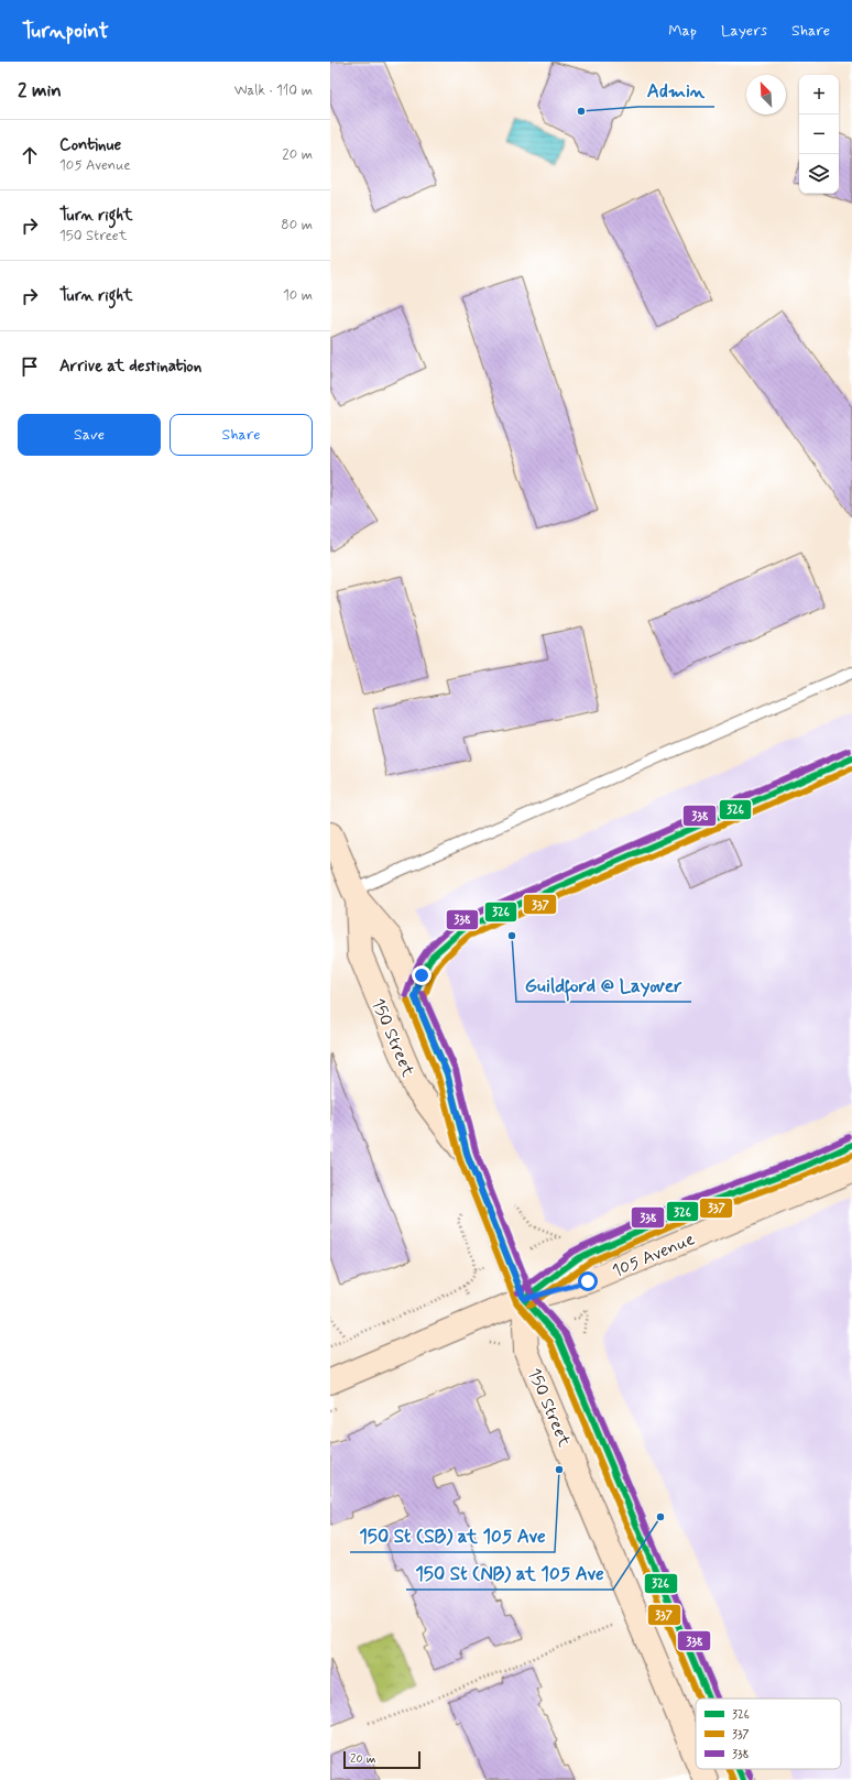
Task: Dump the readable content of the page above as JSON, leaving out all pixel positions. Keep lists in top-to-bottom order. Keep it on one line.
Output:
{"streets":{"main road":["150 Street","105 Avenue"]},"crossings":[["150 Street","105 Avenue"]],"places":["Admin","Guildford @ Layover","150 St (SB) at 105 Ave","150 St (NB) at 105 Ave"],"lines":["transit line 338","transit line 326","transit line 337"],"legend":["326","337","338"],"scale_bar":"20 m","north":"top left","page":{"header":"Turnpoint","nav":["Map","Layers","Share"],"heading":["2 min","Walk · 110 m"],"map_buttons":["+","−"],"list":[["Continue","105 Avenue","20 m"],["Turn right","150 Street","80 m"],["Turn right","10 m"],"Arrive at destination"],"buttons":["Save","Share"],"scale":"20 m"}}
